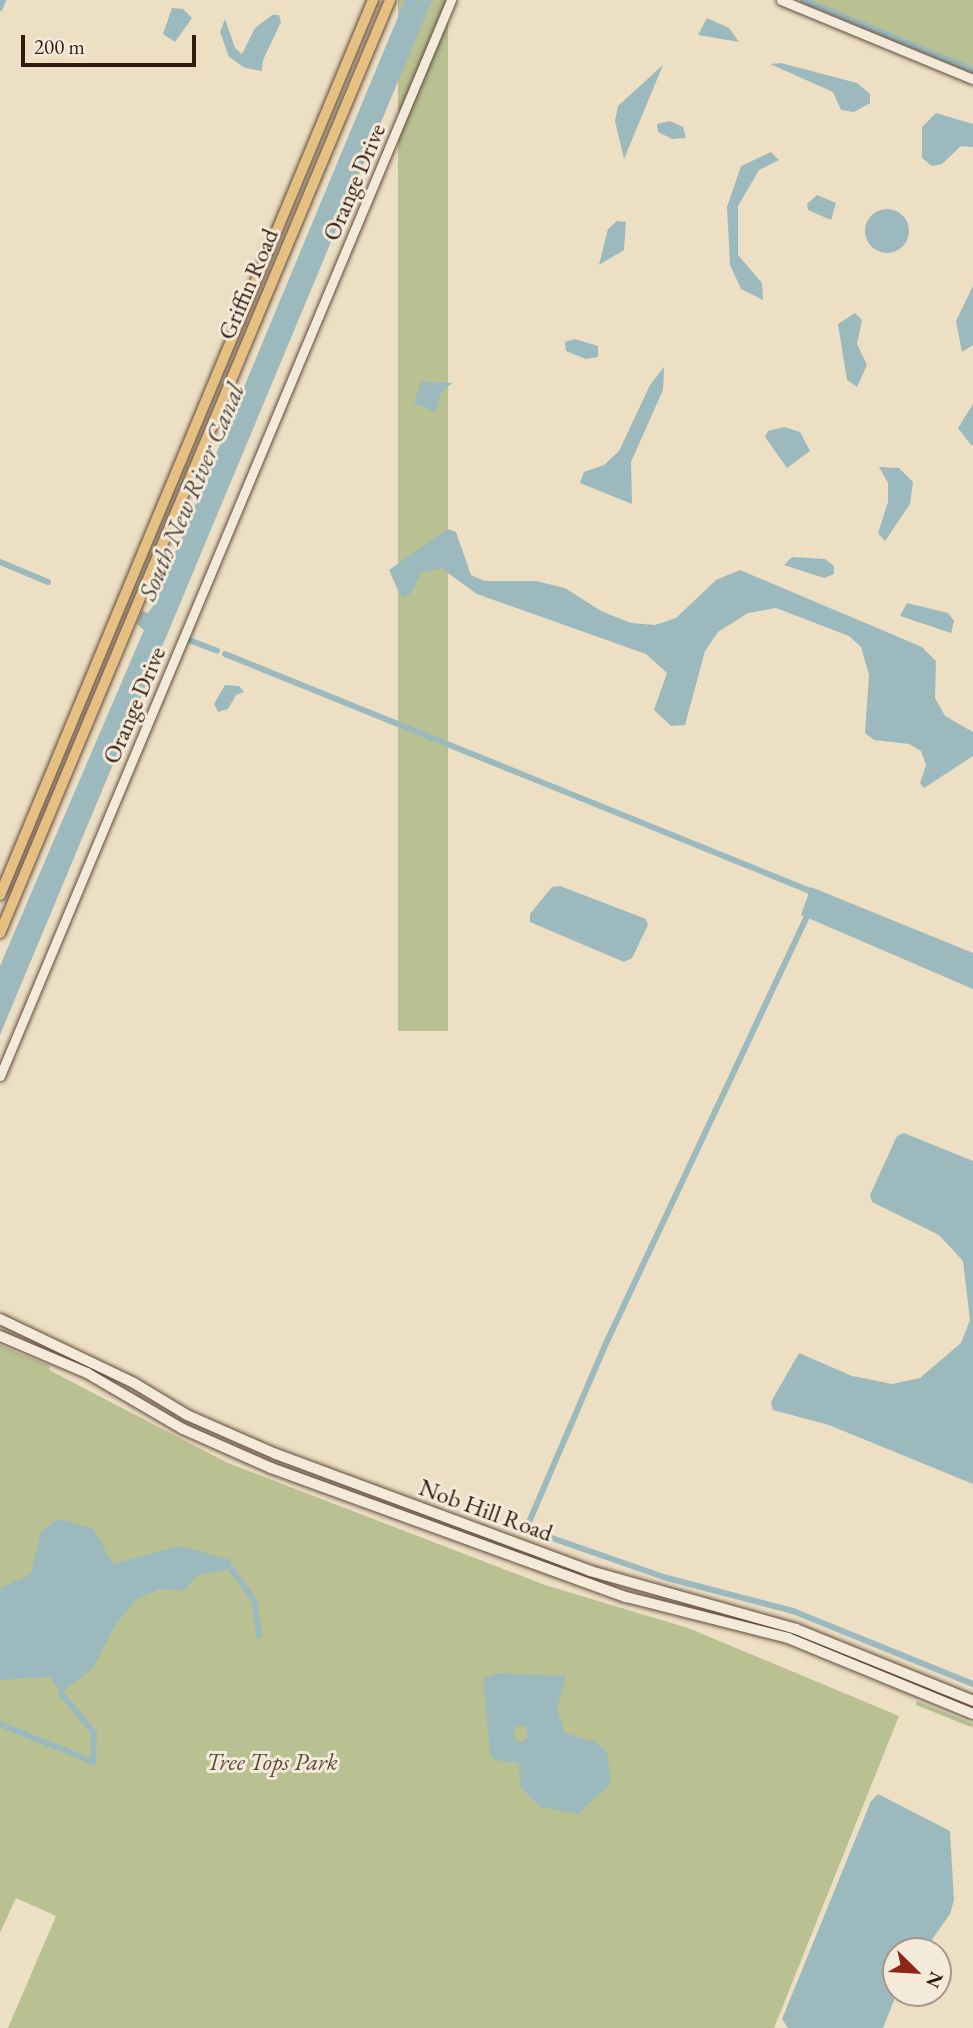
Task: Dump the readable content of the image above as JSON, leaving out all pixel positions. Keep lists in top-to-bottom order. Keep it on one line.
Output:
{"streets":{"main road":["Griffin Road","Nob Hill Road"],"street":["Orange Drive"]},"water":["South New River Canal"],"parks":["Tree Tops Park"],"scale_bar":"200 m","north":"bottom right"}
